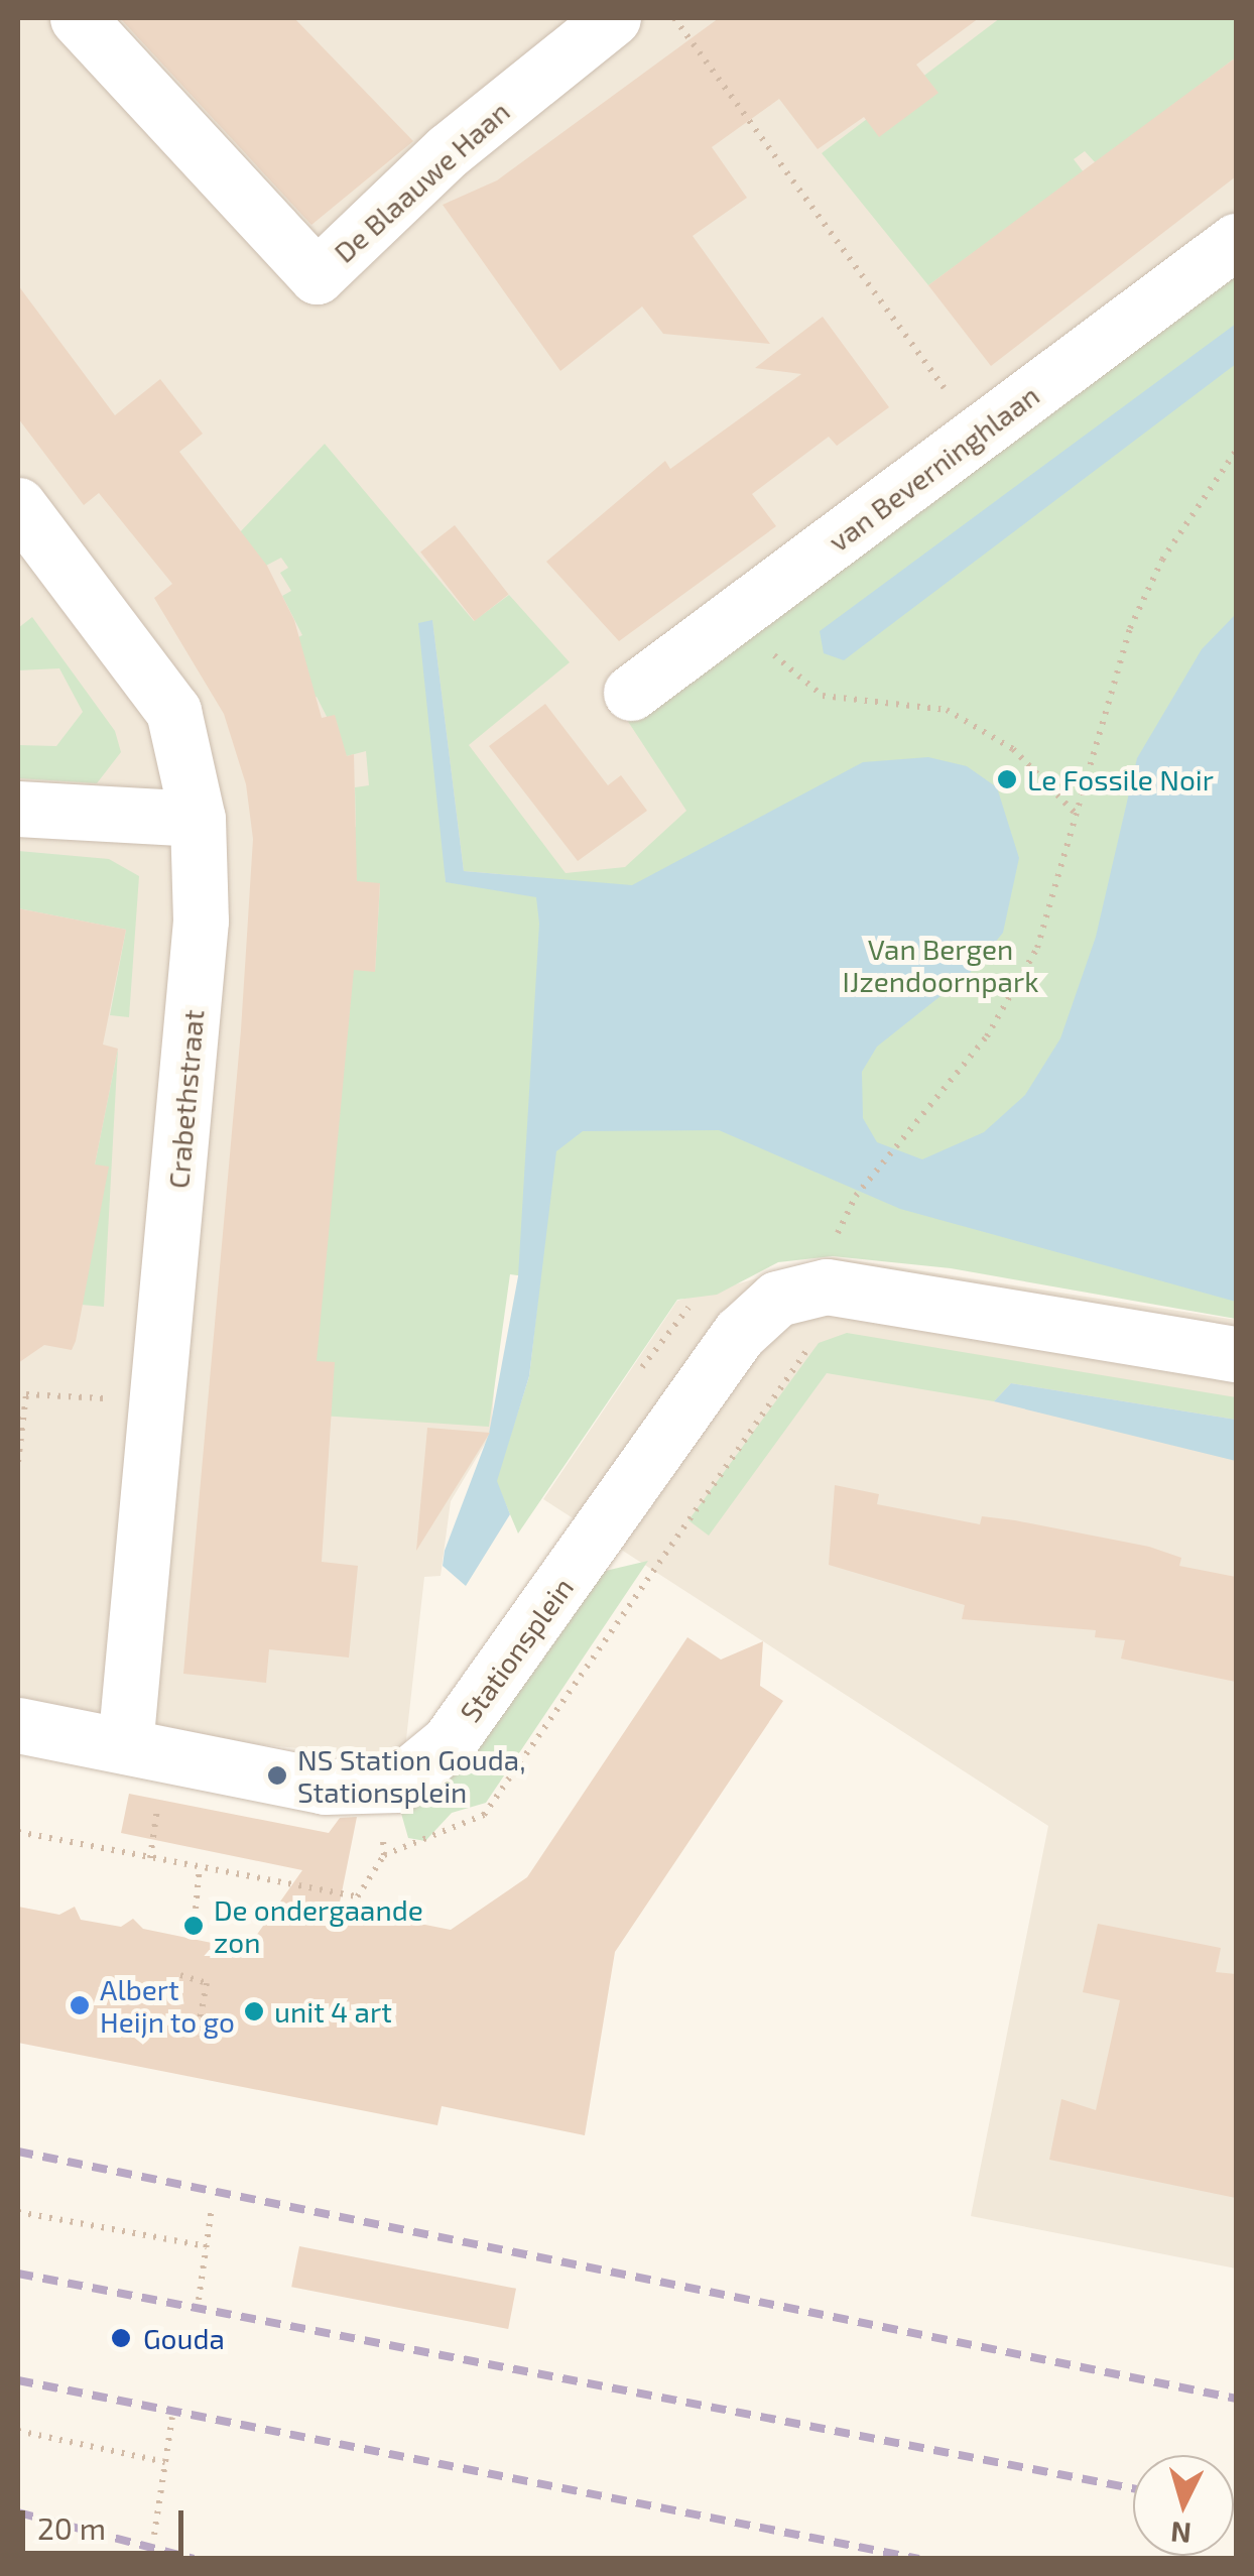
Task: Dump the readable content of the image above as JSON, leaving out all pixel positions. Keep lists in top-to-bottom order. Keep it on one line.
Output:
{"streets":{"street":["De Blaauwe Haan","van Beverninghlaan","Crabethstraat","Stationsplein"]},"parks":["Van Bergen IJzendoornpark"],"places":["Le Fossile Noir","NS Station Gouda, Stationsplein","De ondergaande zon","Albert Heijn to go","unit 4 art","Gouda"],"scale_bar":"20 m","north":"bottom"}
